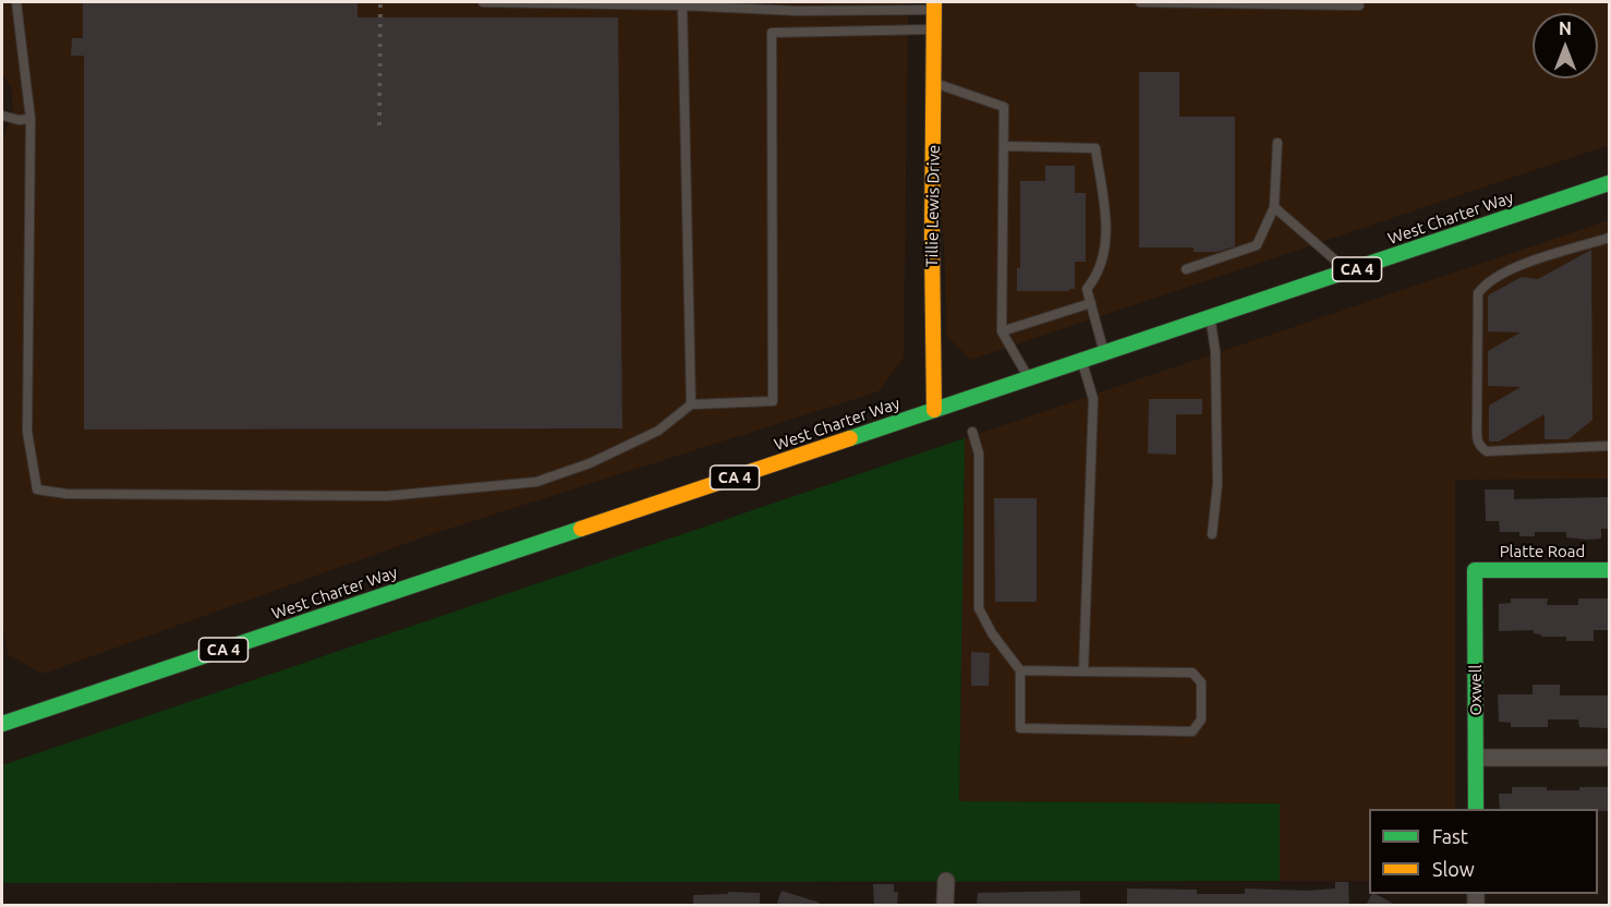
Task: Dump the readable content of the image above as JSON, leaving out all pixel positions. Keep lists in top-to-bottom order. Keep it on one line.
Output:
{"streets":{"main road":["Tillie Lewis Drive","West Charter Way","CA 4","Platte Road","Oxwell"]},"crossings":[["Tillie Lewis Drive","West Charter Way"],["Platte Road","Oxwell"]],"legend":["Fast","Slow"],"north":"top"}
